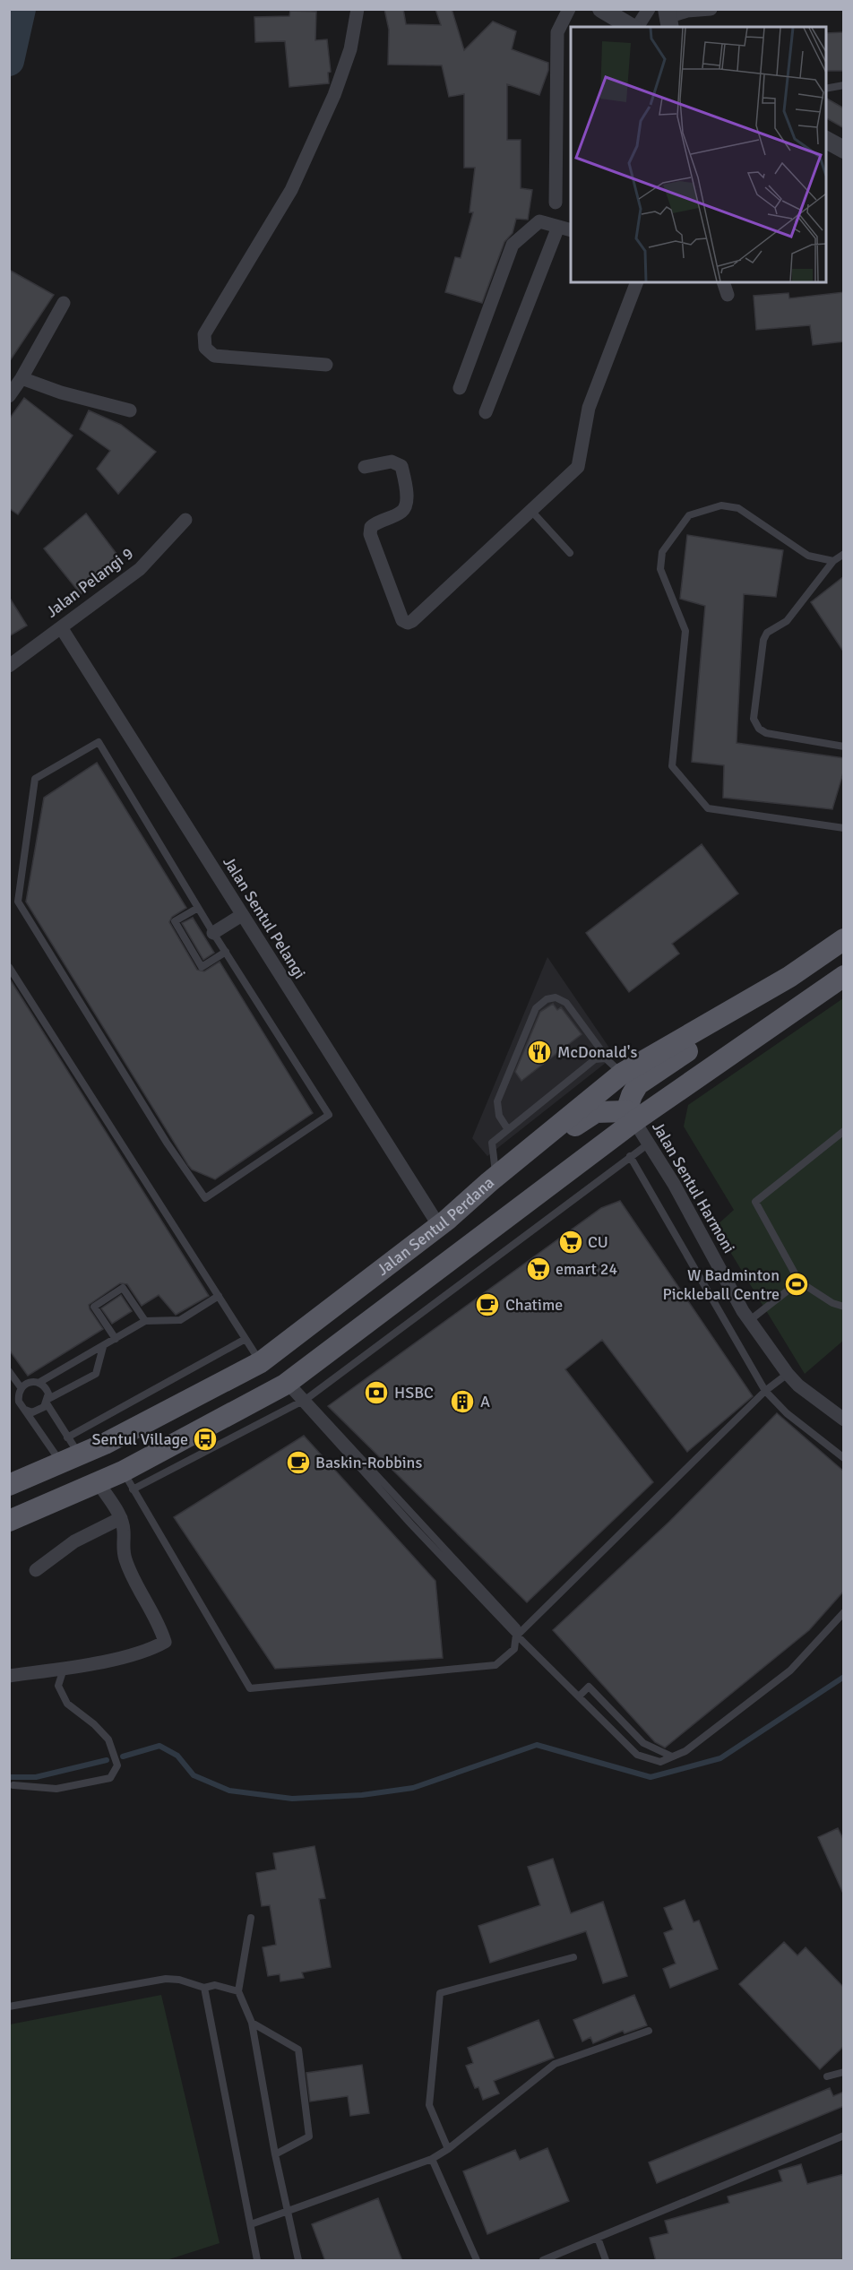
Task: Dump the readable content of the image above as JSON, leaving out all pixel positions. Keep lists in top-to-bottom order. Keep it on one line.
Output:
{"streets":{"main road":["Jalan Sentul Perdana"],"street":["Jalan Pelangi 9","Jalan Sentul Pelangi","Jalan Sentul Harmoni"]},"crossings":[["Jalan Pelangi 9","Jalan Sentul Pelangi"],["Jalan Sentul Pelangi","Jalan Sentul Perdana"],["Jalan Sentul Harmoni","Jalan Sentul Perdana"]],"places":{"restaurant":["McDonald's"],"supermarket":["CU","emart 24"],"sports":["W Badminton Pickleball Centre"],"cafe":["Chatime","Baskin-Robbins"],"bank":["HSBC"],"building":["A"],"bus stop":["Sentul Village"]}}
